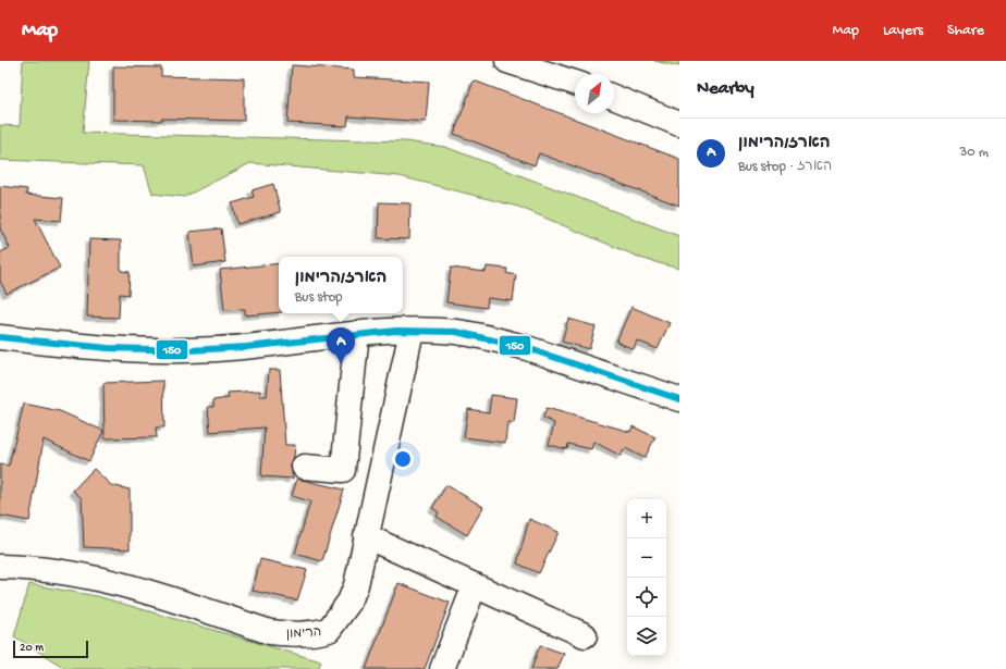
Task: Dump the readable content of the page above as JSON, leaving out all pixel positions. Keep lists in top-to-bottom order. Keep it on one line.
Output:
{"streets":{"street":["הרימון"]},"lines":["transit line 150"],"scale_bar":"20 m","north":"top right","page":{"header":"Map","nav":["Map","Layers","Share"],"heading":"Nearby","list":[{"mark":"A","name":"הארז/הרימון","note":"Bus stop · הארז","value":"30 m"}],"popup":["הארז/הרימון","Bus stop"],"pins":"A","map_buttons":["+","−"],"scale":"20 m"}}
